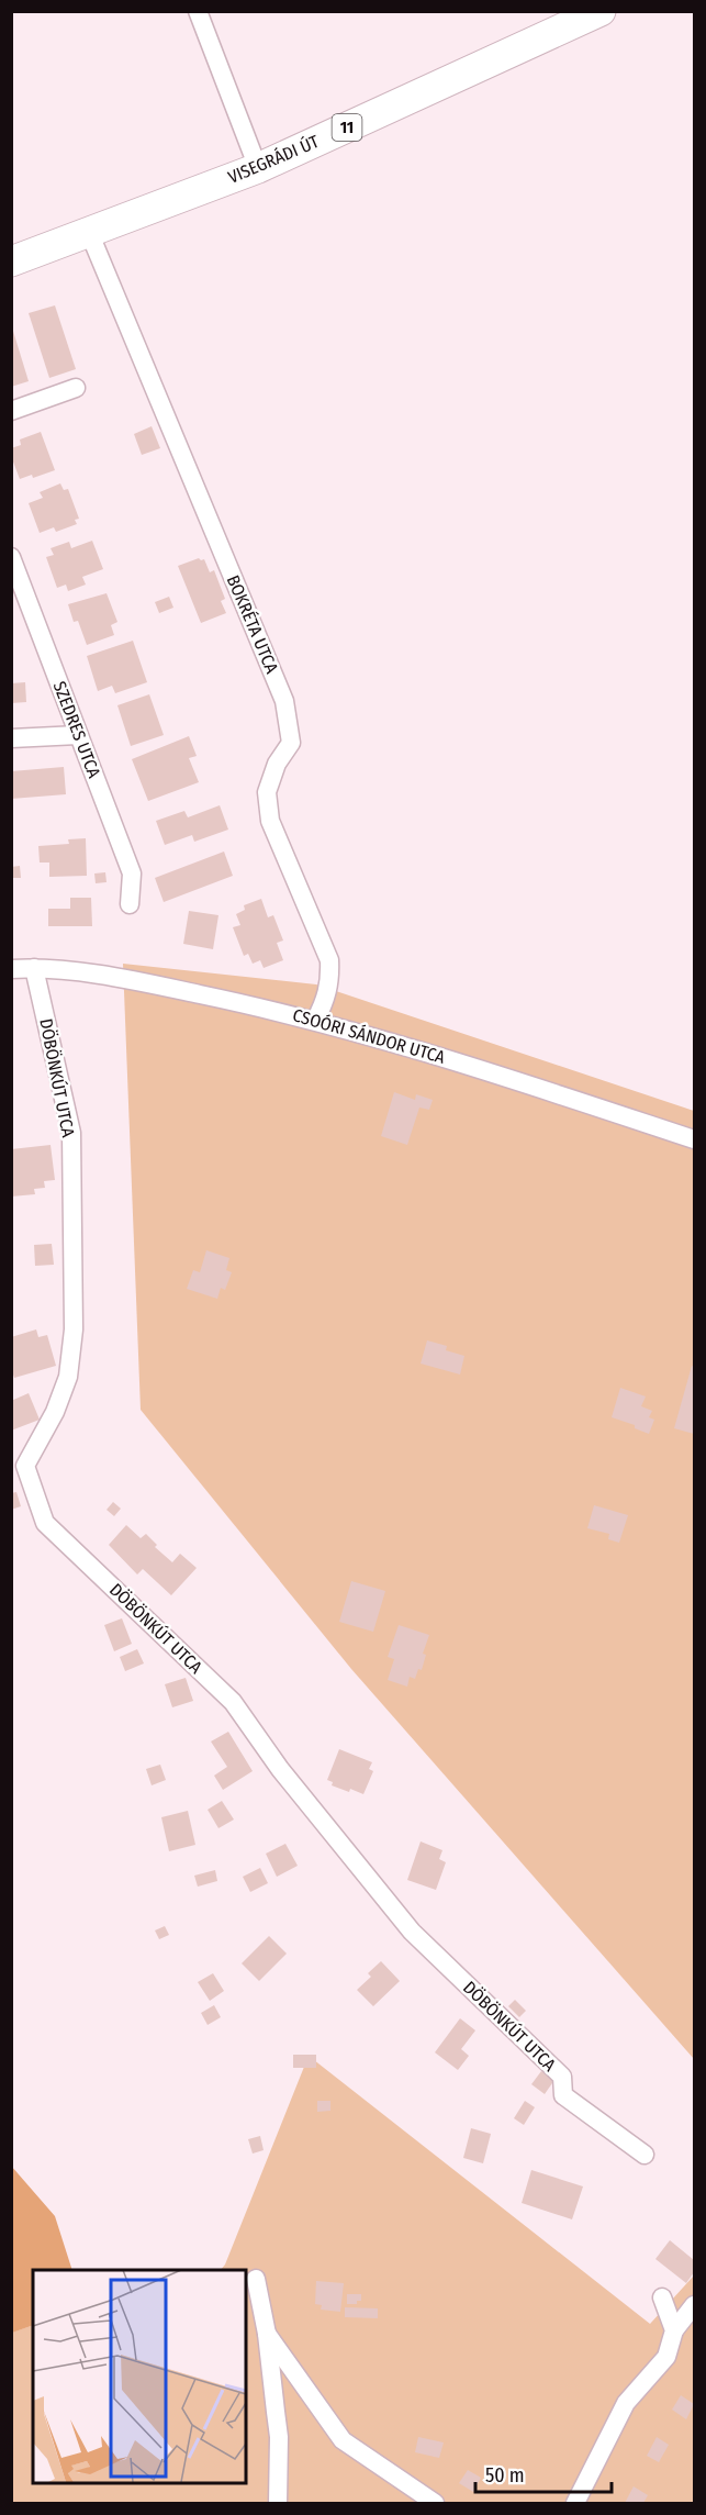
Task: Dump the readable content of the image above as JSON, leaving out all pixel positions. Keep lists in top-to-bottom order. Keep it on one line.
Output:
{"streets":{"main road":["11","VISEGRÁDI ÚT"],"street":["BOKRÉTA UTCA","SZEDRES UTCA","CSOÓRI SÁNDOR UTCA","DÖBÖNKÚT UTCA"]},"crossings":[["VISEGRÁDI ÚT","BOKRÉTA UTCA"],["BOKRÉTA UTCA","CSOÓRI SÁNDOR UTCA"],["CSOÓRI SÁNDOR UTCA","DÖBÖNKÚT UTCA"]],"scale_bar":"50 m"}
